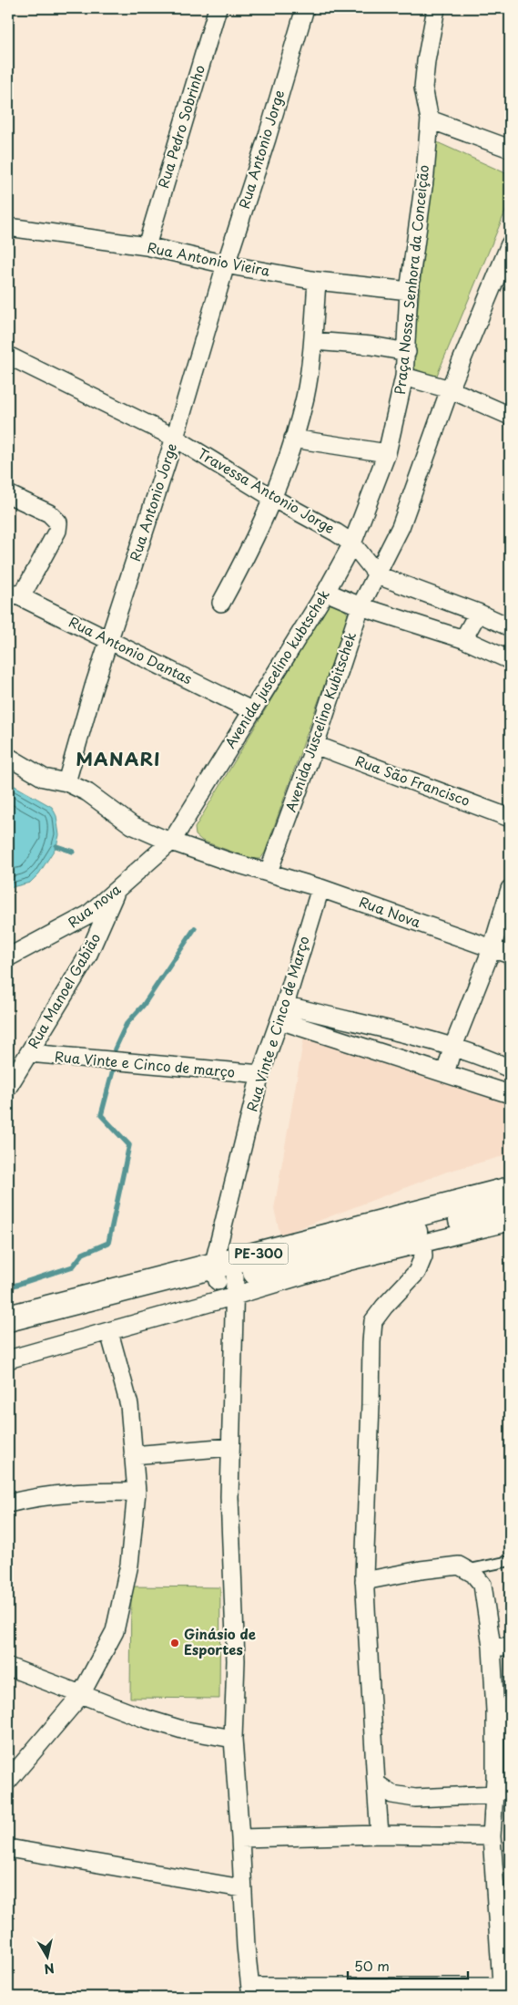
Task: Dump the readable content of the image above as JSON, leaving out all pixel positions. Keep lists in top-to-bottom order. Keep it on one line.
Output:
{"streets":{"main road":["PE-300"],"street":["Rua Pedro Sobrinho","Rua Antonio Jorge","Rua Antonio Vieira","Praça Nossa Senhora da Conceição","Travessa Antonio Jorge","Rua Antonio Dantas","Avenida juscelino kubtschek","Avenida Juscelino Kubitschek","Rua São Francisco","Rua nova","Rua Nova","Rua Manoel Gabião","Rua Vinte e Cinco de Março","Rua Vinte e Cinco de março"]},"crossings":[["Rua Pedro Sobrinho","Rua Antonio Vieira"],["Rua Antonio Jorge","Rua Antonio Vieira"],["Rua Antonio Jorge","Travessa Antonio Jorge"],["Rua Antonio Jorge","Rua Antonio Dantas"],["Rua Antonio Vieira","Praça Nossa Senhora da Conceição"],["Praça Nossa Senhora da Conceição","Avenida juscelino kubtschek"],["Travessa Antonio Jorge","Avenida juscelino kubtschek"],["Rua Antonio Dantas","Avenida juscelino kubtschek"],["Avenida juscelino kubtschek","Rua nova"],["Avenida Juscelino Kubitschek","Rua São Francisco"],["Avenida Juscelino Kubitschek","Rua Nova"],["Rua nova","Rua Manoel Gabião"],["Rua Nova","Rua Vinte e Cinco de Março"],["Rua Manoel Gabião","Rua Vinte e Cinco de março"],["Rua Vinte e Cinco de Março","Rua Vinte e Cinco de março"],["Rua Vinte e Cinco de Março","PE-300"]],"districts":["MANARI"],"places":["Ginásio de Esportes"],"scale_bar":"50 m","north":"bottom"}
